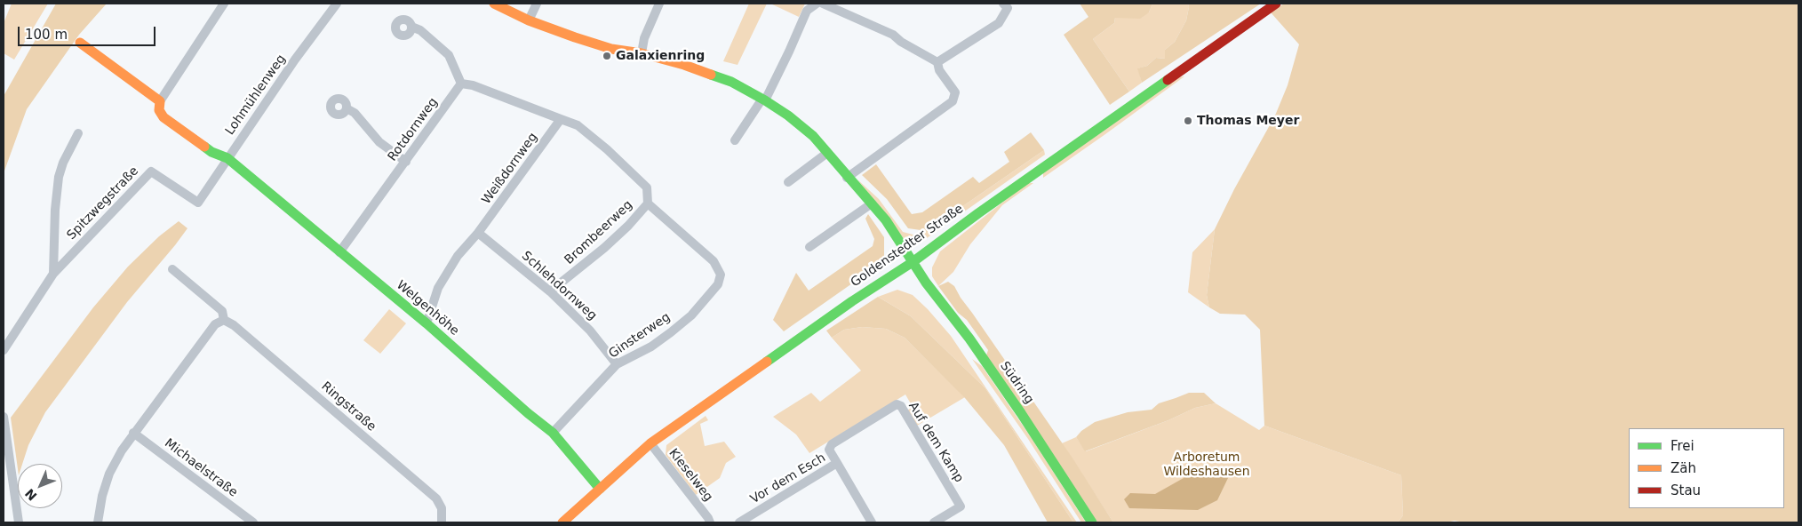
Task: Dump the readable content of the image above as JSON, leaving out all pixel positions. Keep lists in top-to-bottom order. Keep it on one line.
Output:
{"streets":{"street":["Lohmühlenweg","Rotdornweg","Weißdornweg","Spitzwegstraße","Brombeerweg","Goldenstedter Straße","Schlehdornweg","Welgenhöhe","Ginsterweg","Südring","Ringstraße","Auf dem Kamp","Michaelstraße","Kieselweg","Vor dem Esch"]},"crossings":[["Lohmühlenweg","Spitzwegstraße"],["Lohmühlenweg","Welgenhöhe"],["Rotdornweg","Welgenhöhe"],["Weißdornweg","Brombeerweg"],["Weißdornweg","Schlehdornweg"],["Weißdornweg","Welgenhöhe"],["Brombeerweg","Schlehdornweg"],["Brombeerweg","Ginsterweg"],["Goldenstedter Straße","Welgenhöhe"],["Goldenstedter Straße","Südring"],["Goldenstedter Straße","Kieselweg"],["Schlehdornweg","Ginsterweg"],["Welgenhöhe","Ginsterweg"],["Auf dem Kamp","Vor dem Esch"]],"parks":["Arboretum Wildeshausen"],"places":["Galaxienring","Thomas Meyer"],"legend":["Frei","Zäh","Stau"],"scale_bar":"100 m","north":"bottom left"}
